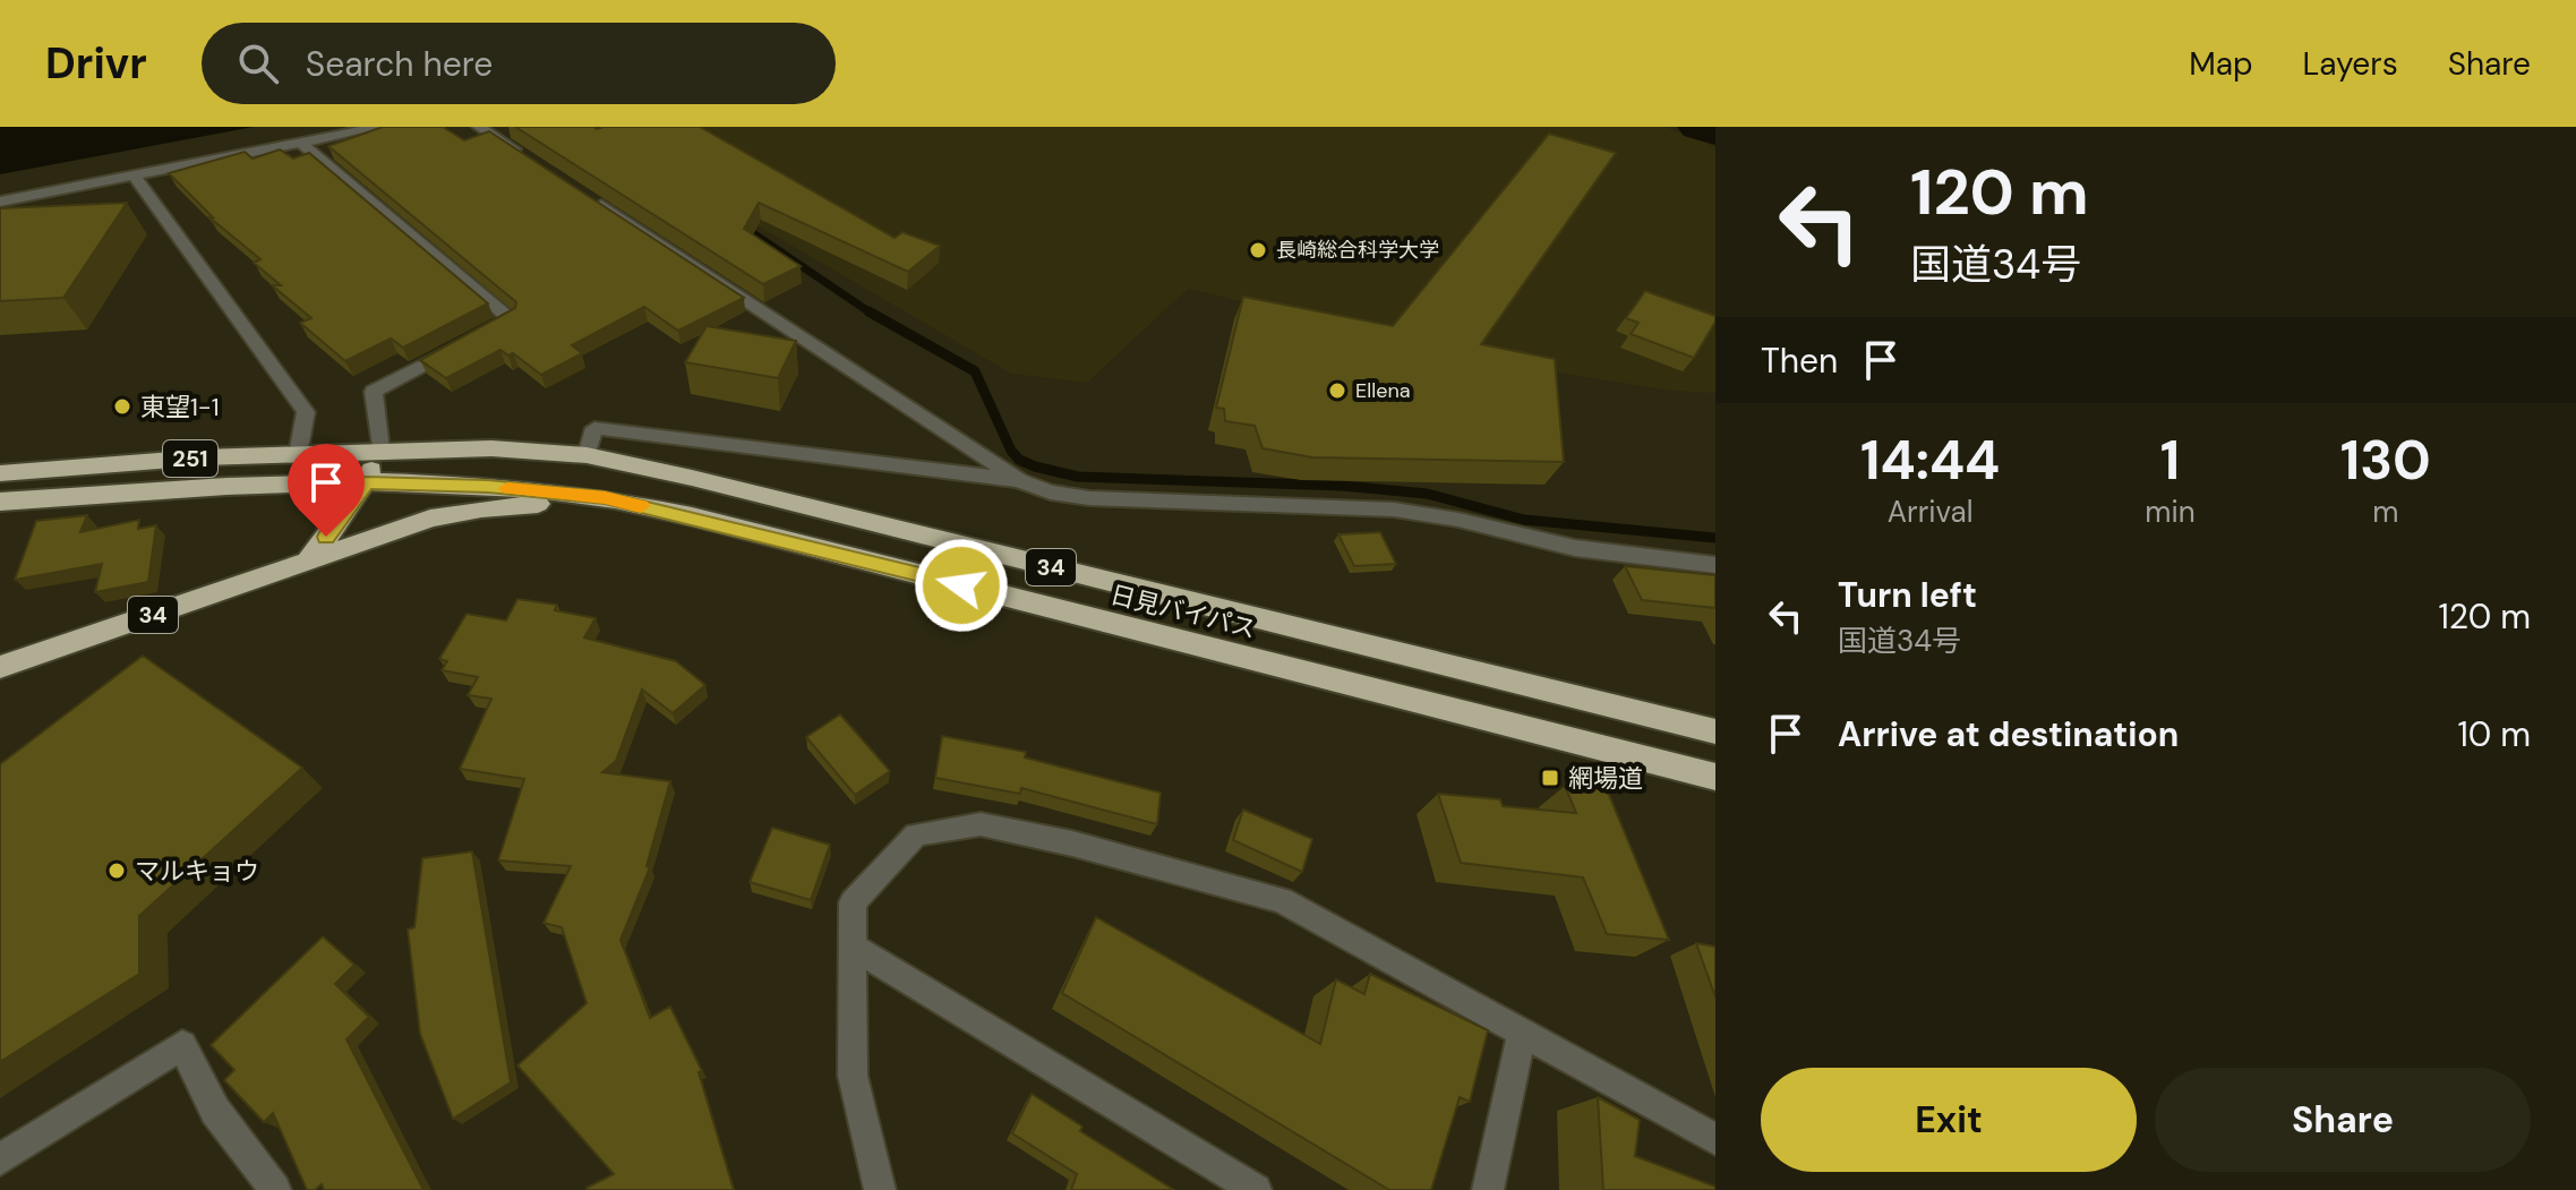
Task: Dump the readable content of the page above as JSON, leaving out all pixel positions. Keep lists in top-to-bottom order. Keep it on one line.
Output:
{"streets":{"highway":["251","34","日見バイパス"]},"crossings":[["251","日見バイパス"],["34","日見バイパス"]],"places":{"other":["長崎総合科学大学","Ellena","東望1-1","マルキョウ"],"transit":["網場道"]},"page":{"header":"Drivr","search":"Search here","nav":["Map","Layers","Share"],"turn":["120 m","国道34号"],"then":"Then","eta":["14:44","Arrival","1","min","130","m"],"list":[{"name":"Turn left","note":"国道34号","value":"120 m"},{"name":"Arrive at destination","value":"10 m"}],"buttons":["Exit","Share"]}}
